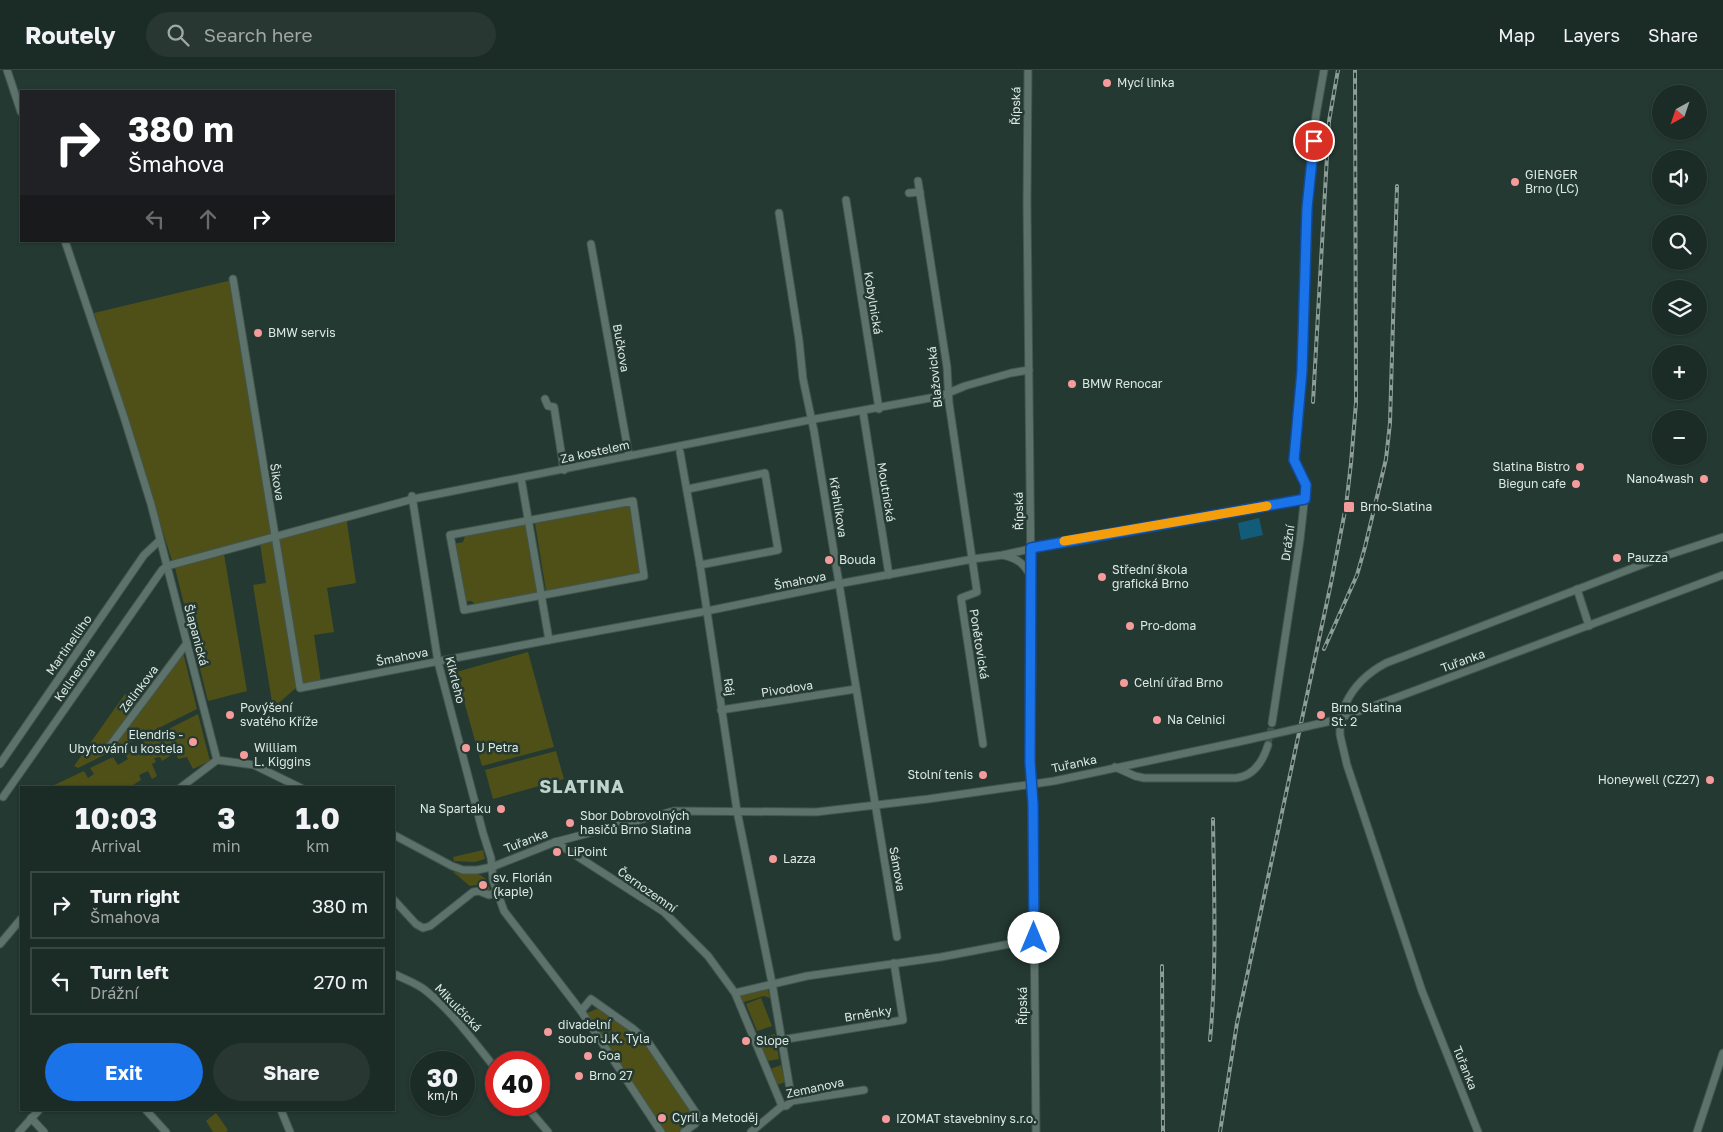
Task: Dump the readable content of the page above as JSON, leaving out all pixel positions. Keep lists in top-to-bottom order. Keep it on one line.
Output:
{"streets":{"street":["Řípská","Kobylnická","Bučkova","Blažovická","Za kostelem","Šikova","Moutnická","Křehlíkova","Drážní","Šmahova","Šlapanická","Ponětovická","Martinelliho","Tuřanka","Kellnerova","Kikrleho","Ráj","Zelinkova","Pivodova","Sámova","Černozemní","Mikulčická","Brněnky","Zemanova"]},"crossings":[["Řípská","Za kostelem"],["Řípská","Šmahova"],["Řípská","Tuřanka"],["Kobylnická","Za kostelem"],["Bučkova","Za kostelem"],["Blažovická","Za kostelem"],["Blažovická","Šmahova"],["Blažovická","Ponětovická"],["Za kostelem","Šikova"],["Za kostelem","Moutnická"],["Za kostelem","Křehlíkova"],["Za kostelem","Šlapanická"],["Za kostelem","Kellnerova"],["Za kostelem","Kikrleho"],["Šikova","Šmahova"],["Moutnická","Šmahova"],["Křehlíkova","Šmahova"],["Křehlíkova","Tuřanka"],["Křehlíkova","Pivodova"],["Křehlíkova","Sámova"],["Drážní","Šmahova"],["Šmahova","Ponětovická"],["Šmahova","Kikrleho"],["Šmahova","Ráj"],["Šlapanická","Martinelliho"],["Šlapanická","Kellnerova"],["Šlapanická","Zelinkova"],["Tuřanka","Kikrleho"],["Tuřanka","Ráj"],["Tuřanka","Sámova"],["Tuřanka","Černozemní"],["Ráj","Pivodova"],["Černozemní","Zemanova"]],"districts":["SLATINA"],"places":{"other":["Mycí linka","GIENGER Brno (LC)","BMW servis","BMW Renocar","Slatina Bistro","Nano4wash","Biegun cafe","Pauzza","Bouda","Střední škola grafická Brno","Pro-doma","Celní úřad Brno","Povýšení svatého Kříže","Brno Slatina St. 2","Na Celnici","Elendris - Ubytování u kostela","U Petra","William L. Kiggins","Stolní tenis","Honeywell (CZ27)","Na Spartaku","Sbor Dobrovolných hasičů Brno Slatina","LiPoint","Lazza","sv. Florián (kaple)","divadelní soubor J.K. Tyla","Slope","Goa","Brno 27","Cyril a Metoděj","IZOMAT stavebniny s.r.o."],"transit":["Brno-Slatina"]},"north":"bottom left","page":{"header":"Routely","search":"Search here","nav":["Map","Layers","Share"],"map_buttons":["+","−"],"turn":["380 m","Šmahova"],"eta":["10:03","Arrival","3","min","1.0","km"],"list":[{"name":"Turn right","note":"Šmahova","value":"380 m"},{"name":"Turn left","note":"Drážní","value":"270 m"}],"buttons":["Exit","Share"],"speed":"30 km/h","limit":"40"}}
